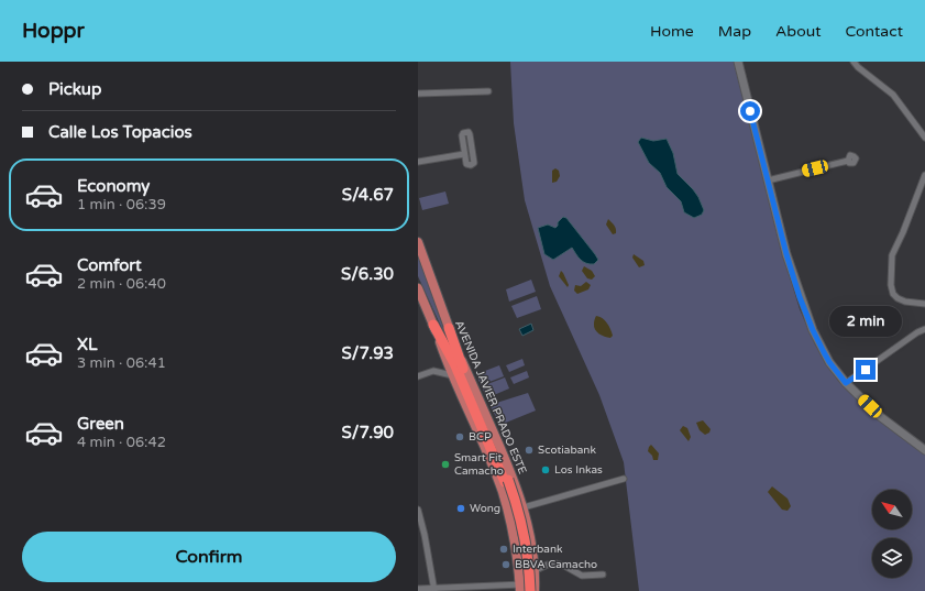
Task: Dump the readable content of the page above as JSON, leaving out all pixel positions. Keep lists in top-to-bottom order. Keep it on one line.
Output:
{"streets":{"main road":["AVENIDA JAVIER PRADO ESTE"]},"places":["BCP","Scotiabank","Smart Fit Camacho","Los Inkas","Wong","Interbank","BBVA Camacho"],"north":"top left","page":{"header":"Hoppr","nav":["Home","Map","About","Contact"],"banner":["Pickup","Calle Los Topacios"],"list":[{"name":"Economy","note":"1 min · 06:39","value":"S/4.67"},{"name":"Comfort","note":"2 min · 06:40","value":"S/6.30"},{"name":"XL","note":"3 min · 06:41","value":"S/7.93"},{"name":"Green","note":"4 min · 06:42","value":"S/7.90"}],"bubble":"2 min","buttons":"Confirm"}}
